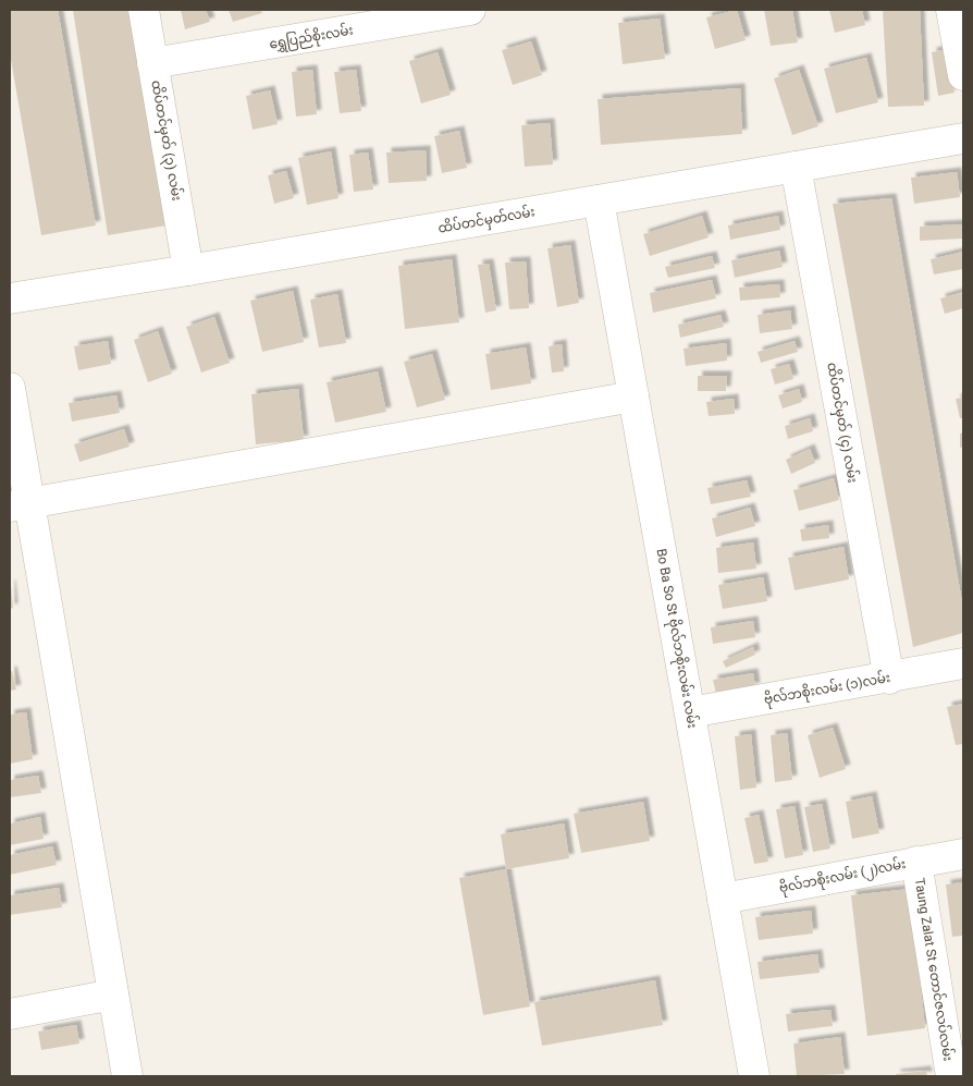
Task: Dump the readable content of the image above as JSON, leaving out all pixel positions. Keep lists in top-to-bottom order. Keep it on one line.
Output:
{"streets":{"street":["ရွှေပြည်စိုးလမ်း","ထိပ်တင်မှတ် (၃) လမ်း","ထိပ်တင်မှတ်လမ်း","ထိပ်တင်မှတ် (၄) လမ်း","Bo Ba So St ဗိုလ်ဘစိုးလမ်း လမ်း","ဗိုလ်ဘစိုးလမ်း (၁)လမ်း","ဗိုလ်ဘစိုးလမ်း (၂)လမ်း","Taung Zalat St တောင်ဇလပ်လမ်း"]},"crossings":[["ရွှေပြည်စိုးလမ်း","ထိပ်တင်မှတ် (၃) လမ်း"],["ထိပ်တင်မှတ် (၃) လမ်း","ထိပ်တင်မှတ်လမ်း"],["ထိပ်တင်မှတ်လမ်း","ထိပ်တင်မှတ် (၄) လမ်း"],["ထိပ်တင်မှတ်လမ်း","Bo Ba So St ဗိုလ်ဘစိုးလမ်း လမ်း"],["ထိပ်တင်မှတ် (၄) လမ်း","ဗိုလ်ဘစိုးလမ်း (၁)လမ်း"],["Bo Ba So St ဗိုလ်ဘစိုးလမ်း လမ်း","ဗိုလ်ဘစိုးလမ်း (၁)လမ်း"],["Bo Ba So St ဗိုလ်ဘစိုးလမ်း လမ်း","ဗိုလ်ဘစိုးလမ်း (၂)လမ်း"],["ဗိုလ်ဘစိုးလမ်း (၂)လမ်း","Taung Zalat St တောင်ဇလပ်လမ်း"]]}
